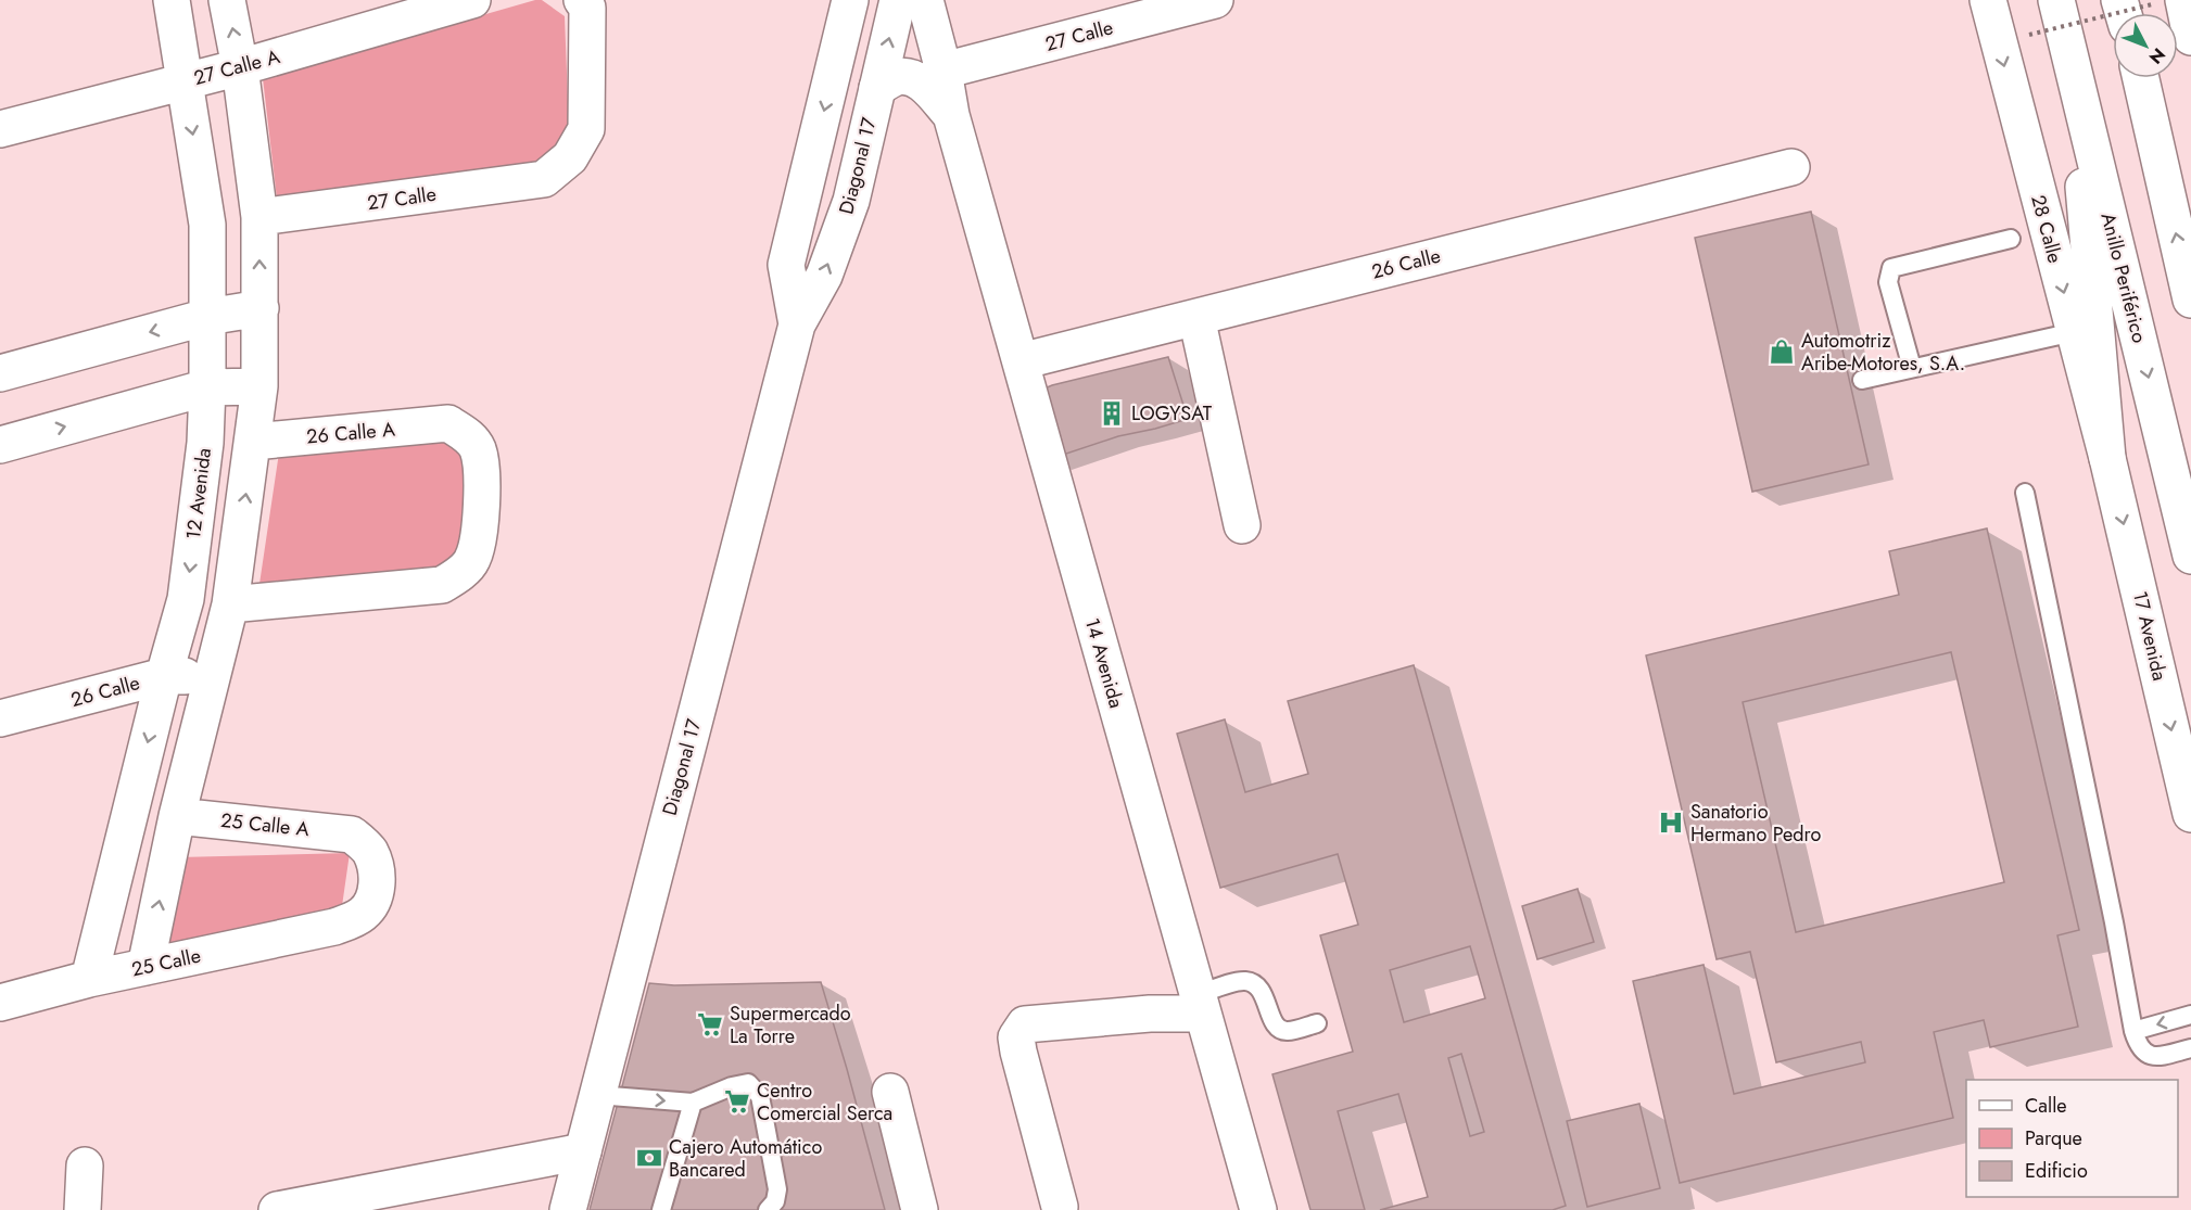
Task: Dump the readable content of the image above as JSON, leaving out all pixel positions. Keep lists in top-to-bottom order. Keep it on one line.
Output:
{"streets":{"main road":["27 Calle","27 Calle A","Diagonal 17","28 Calle","26 Calle","Anillo Periférico","26 Calle A","12 Avenida","17 Avenida","14 Avenida","25 Calle A","25 Calle"]},"crossings":[["27 Calle","14 Avenida"],["27 Calle A","12 Avenida"],["Diagonal 17","14 Avenida"],["28 Calle","17 Avenida"],["26 Calle","12 Avenida"],["26 Calle","14 Avenida"],["12 Avenida","25 Calle"],["25 Calle A","25 Calle"]],"one_way":["17 Avenida"],"places":{"shop":["Automotriz Aribe-Motores, S.A."],"building":["LOGYSAT"],"hospital":["Sanatorio Hermano Pedro"],"supermarket":["Supermercado La Torre","Centro Comercial Serca"],"bank":["Cajero Automático Bancared"]},"legend":["Calle","Parque","Edificio"],"north":"bottom right"}
